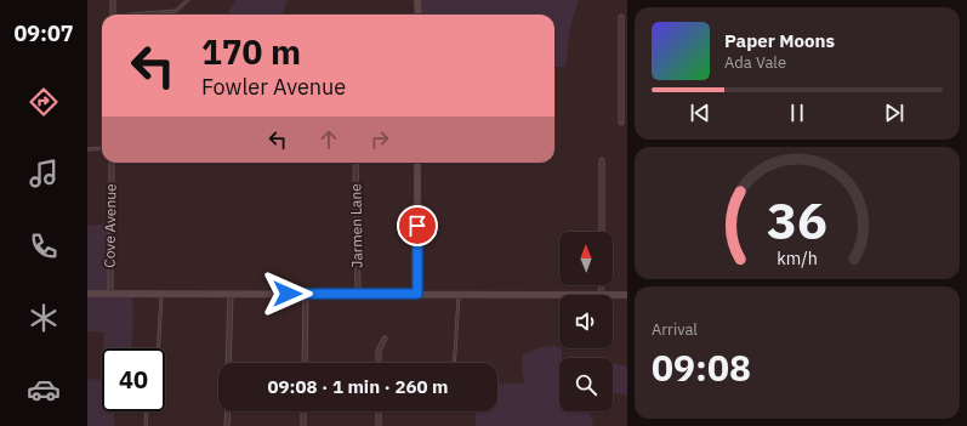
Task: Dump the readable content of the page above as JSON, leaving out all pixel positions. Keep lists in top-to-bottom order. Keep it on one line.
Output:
{"streets":{"street":["Cove Avenue","Jarmen Lane"]},"north":"top","page":{"tabs":"09:07","turn":["170 m","Fowler Avenue"],"song":["Paper Moons","Ada Vale"],"tile":["Arrival","09:08"],"limit":"40","trip":"09:08 · 1 min · 260 m","gauge":["36","km/h"]}}
